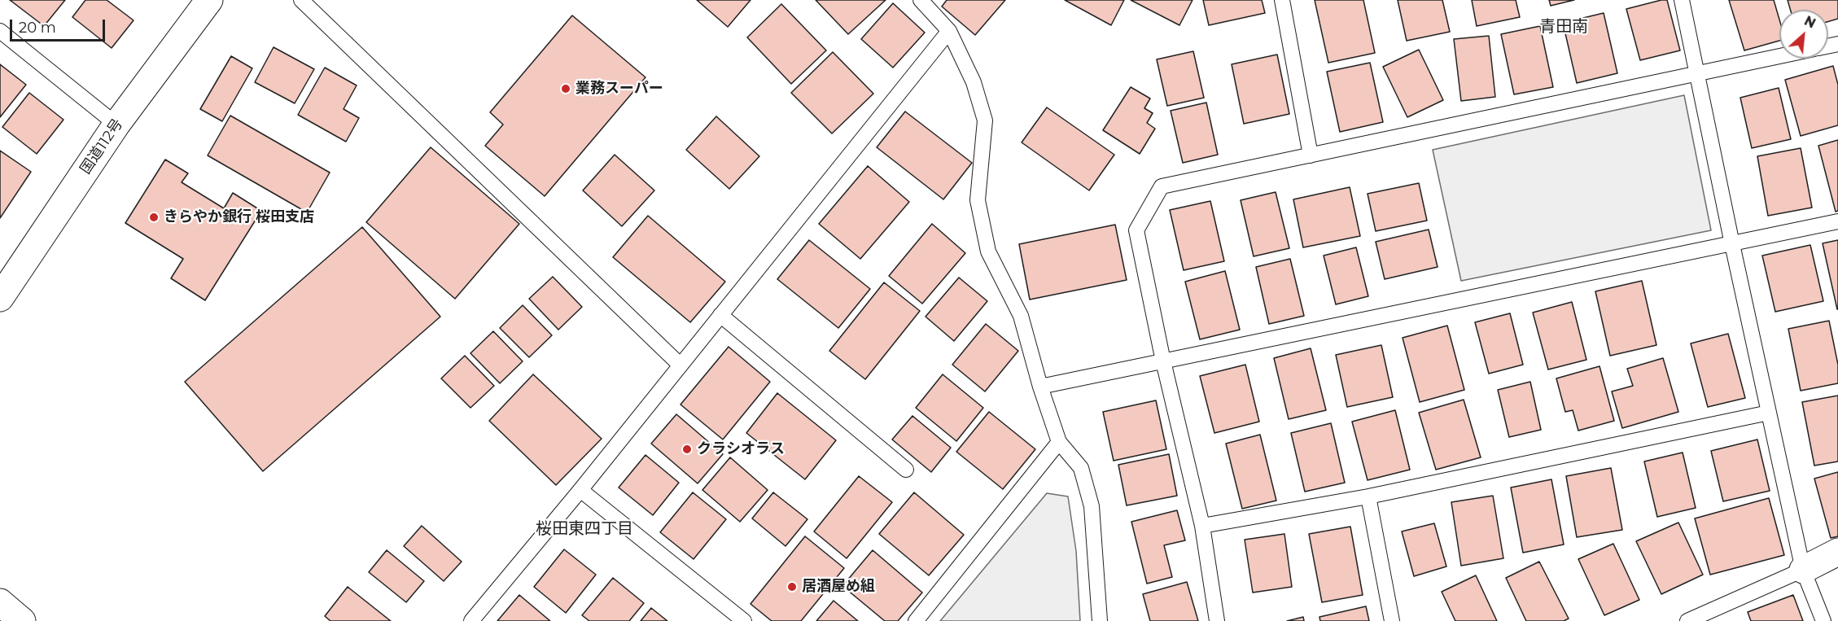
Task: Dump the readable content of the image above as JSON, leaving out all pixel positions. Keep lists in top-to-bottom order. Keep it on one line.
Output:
{"streets":{"main road":["国道112号"]},"districts":["青田南","桜田東四丁目"],"places":["業務スーパー","きらやか銀行 桜田支店","クラシオラス","居酒屋め組"],"scale_bar":"20 m","north":"top right"}
